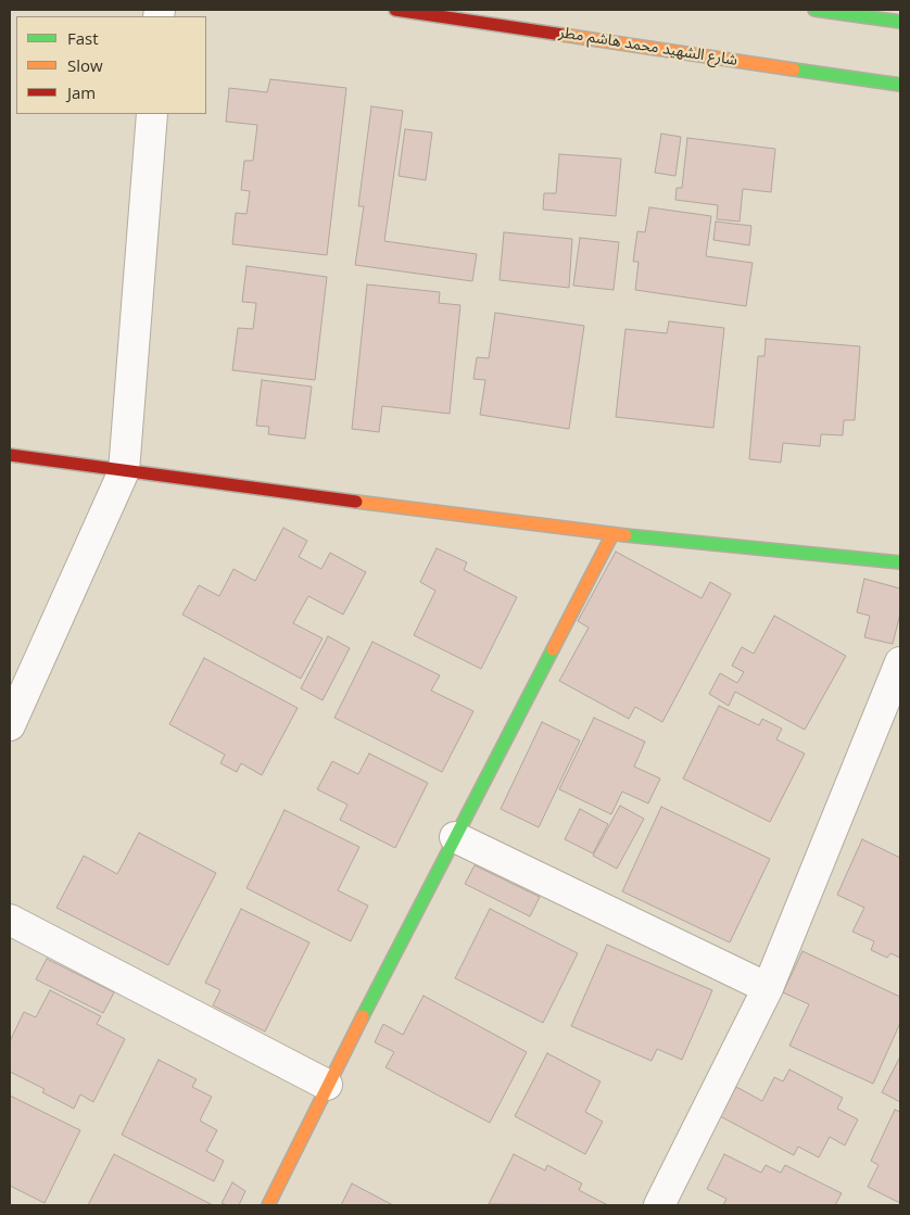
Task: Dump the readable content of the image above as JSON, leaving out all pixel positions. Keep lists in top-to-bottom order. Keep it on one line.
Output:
{"streets":{"street":["شارع الشهيد محمد هاشم مطر"]},"legend":["Fast","Slow","Jam"]}
